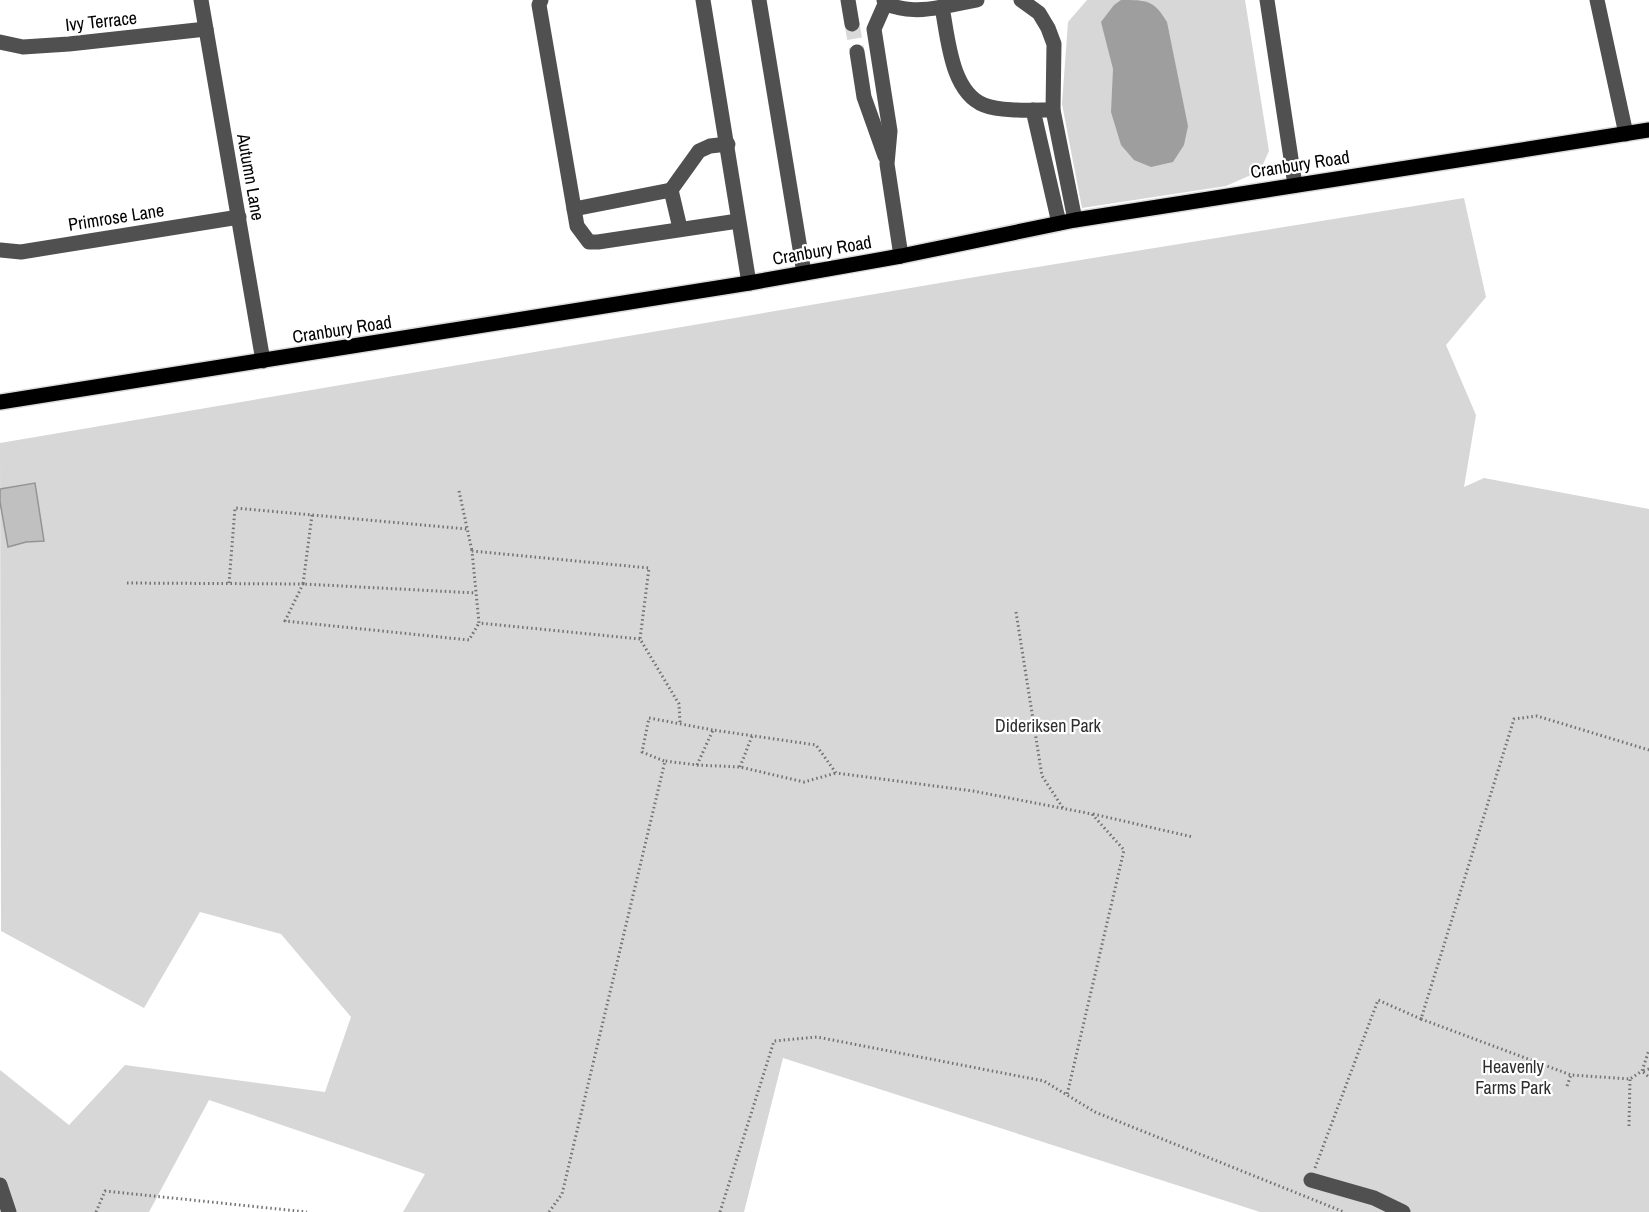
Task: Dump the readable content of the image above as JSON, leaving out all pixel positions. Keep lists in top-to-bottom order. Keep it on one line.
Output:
{"streets":{"main road":["Cranbury Road"],"street":["Ivy Terrace","Autumn Lane","Primrose Lane"]},"crossings":[["Ivy Terrace","Autumn Lane"],["Cranbury Road","Autumn Lane"],["Autumn Lane","Primrose Lane"]],"parks":["Dideriksen Park","Heavenly Farms Park"]}
